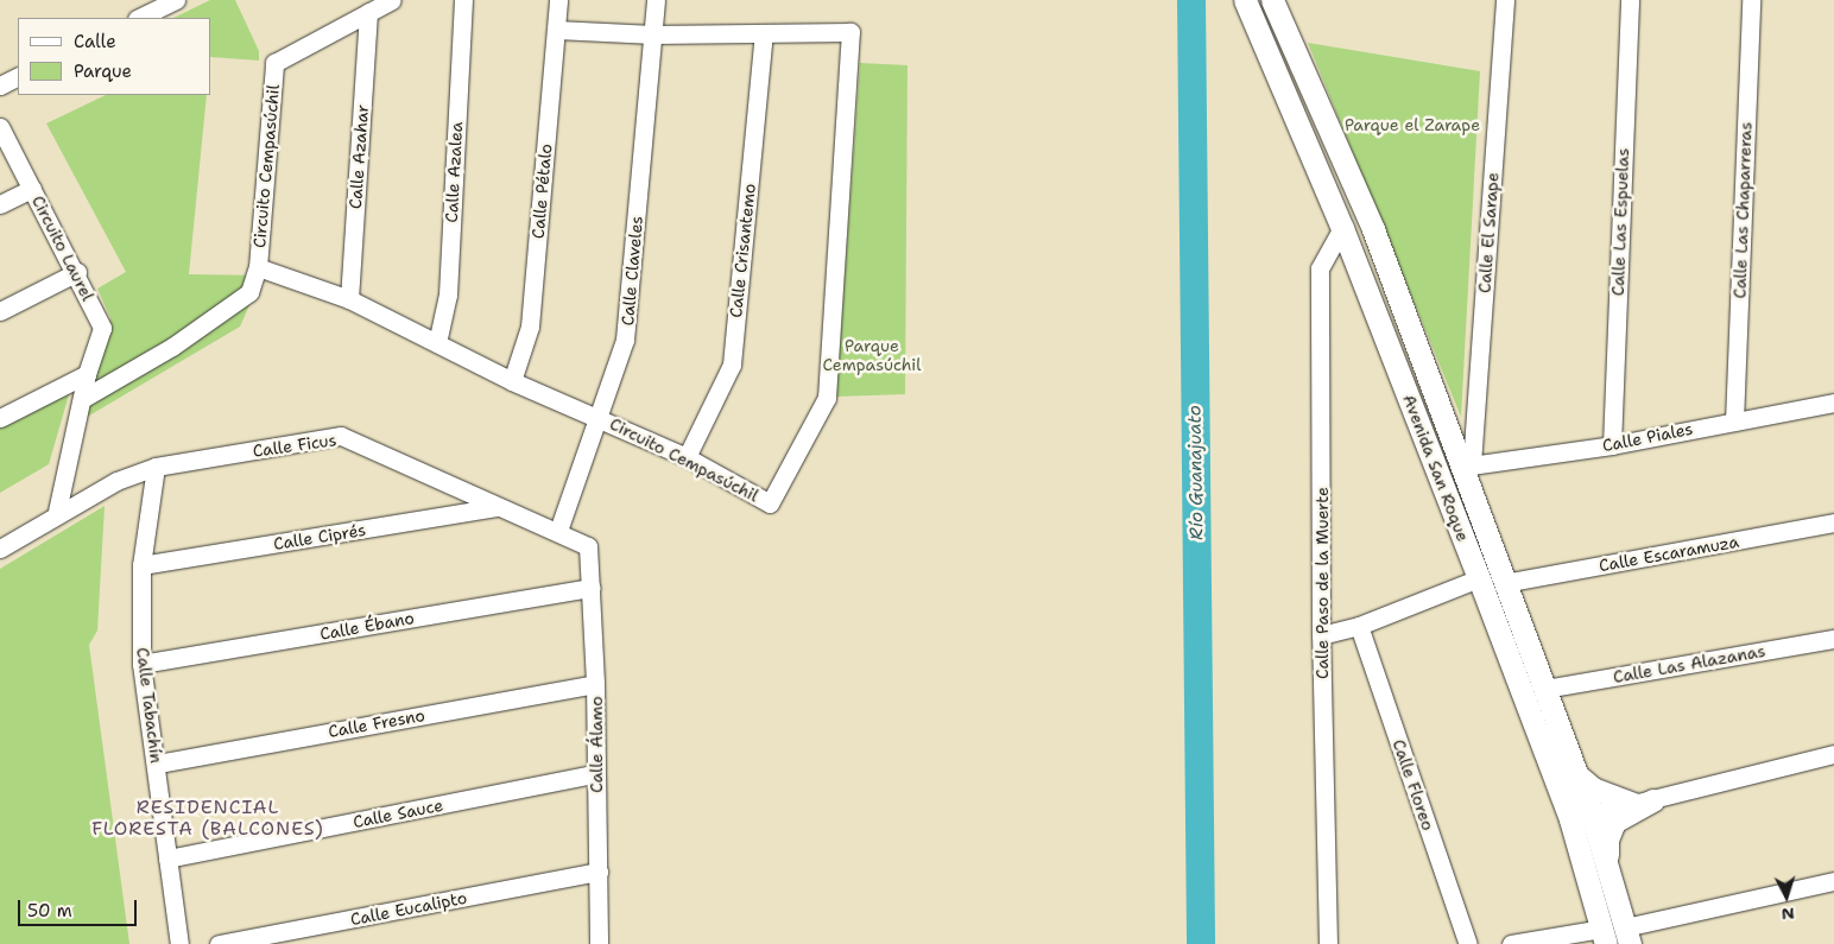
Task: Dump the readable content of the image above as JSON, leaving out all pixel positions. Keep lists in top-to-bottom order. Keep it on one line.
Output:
{"streets":{"street":["Calle Azahar","Circuito Cempasúchil","Calle Azalea","Calle Pétalo","Calle Las Chaparreras","Calle Las Espuelas","Calle El Sarape","Circuito Laurel","Calle Crisantemo","Calle Claveles","Calle Piales","Calle Ficus","Avenida San Roque","Calle Ciprés","Calle Escaramuza","Calle Paso de la Muerte","Calle Ébano","Calle Las Alazanas","Calle Tabachín","Calle Fresno","Calle Álamo","Calle Floreo","Calle Sauce","Calle Eucalipto"]},"crossings":[["Calle Azahar","Circuito Cempasúchil"],["Circuito Cempasúchil","Calle Azalea"],["Circuito Cempasúchil","Calle Pétalo"],["Circuito Cempasúchil","Calle Crisantemo"],["Circuito Cempasúchil","Calle Claveles"],["Calle Las Chaparreras","Calle Piales"],["Calle Las Espuelas","Calle Piales"],["Calle El Sarape","Calle Piales"],["Calle El Sarape","Avenida San Roque"],["Circuito Laurel","Calle Ficus"],["Calle Claveles","Calle Ficus"],["Calle Piales","Avenida San Roque"],["Calle Ficus","Calle Ciprés"],["Calle Ficus","Calle Tabachín"],["Calle Ficus","Calle Álamo"],["Avenida San Roque","Calle Escaramuza"],["Avenida San Roque","Calle Paso de la Muerte"],["Avenida San Roque","Calle Las Alazanas"],["Calle Ciprés","Calle Tabachín"],["Calle Ébano","Calle Tabachín"],["Calle Ébano","Calle Álamo"],["Calle Tabachín","Calle Fresno"],["Calle Tabachín","Calle Sauce"],["Calle Fresno","Calle Álamo"],["Calle Álamo","Calle Sauce"],["Calle Álamo","Calle Eucalipto"]],"districts":["RESIDENCIAL FLORESTA (BALCONES)"],"water":["Río Guanajuato"],"parks":["Parque el Zarape","Parque Cempasúchil"],"legend":["Calle","Parque"],"scale_bar":"50 m","north":"bottom"}
